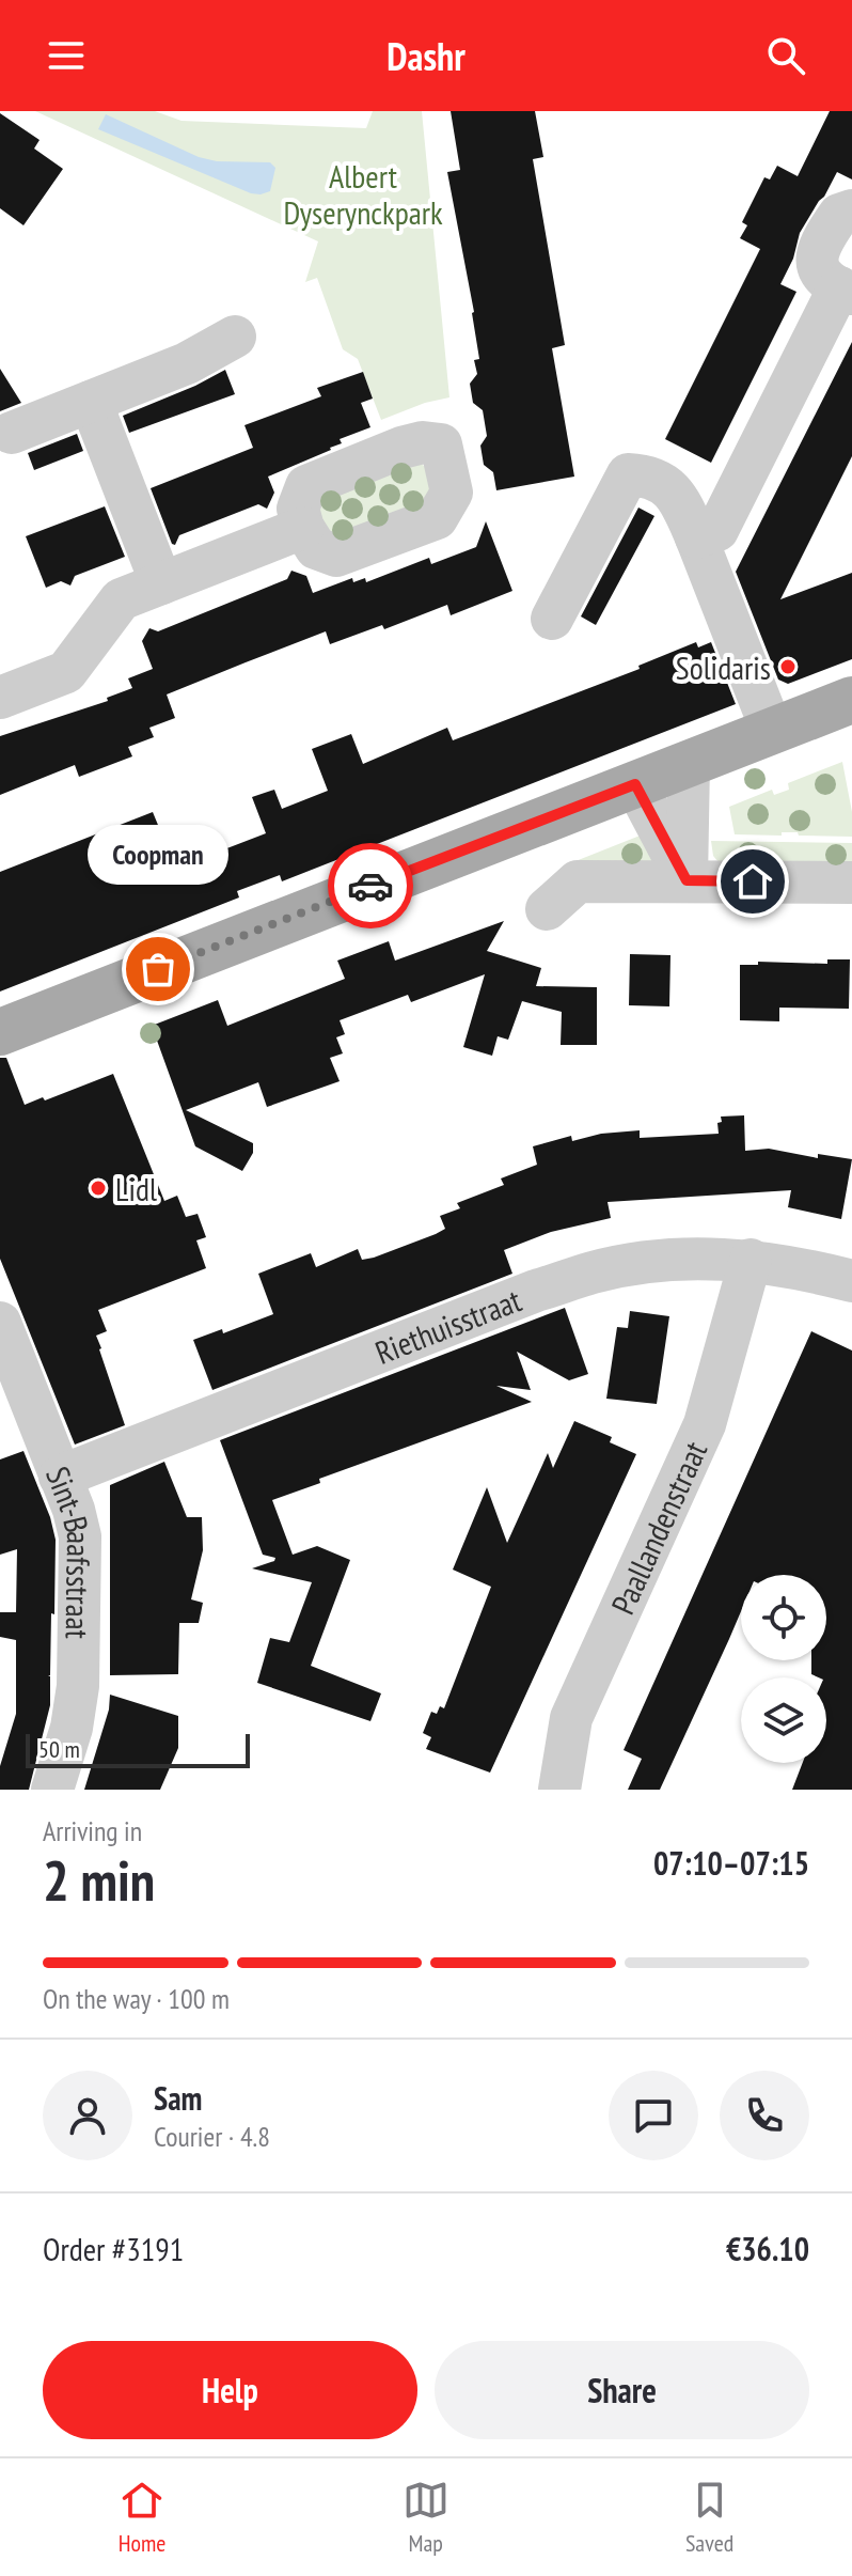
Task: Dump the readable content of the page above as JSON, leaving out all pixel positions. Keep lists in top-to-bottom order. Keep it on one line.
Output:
{"streets":{"street":["Riethuisstraat","Paallandenstraat","Sint-Baafsstraat"]},"crossings":[["Riethuisstraat","Paallandenstraat"],["Riethuisstraat","Sint-Baafsstraat"]],"parks":["Albert Dyserynckpark"],"places":["Solidaris","Coopman","Lidl"],"scale_bar":"50 m","page":{"header":"Dashr","bubble":"Coopman","scale":"50 m","heading":["2 min","Arriving in","07:10–07:15"],"panel":["Sam","Courier · 4.8","Order #3191","€36.10"],"bar":"On the way · 100 m","buttons":["Help","Share"],"tabs":["Home","Map","Saved"]}}
